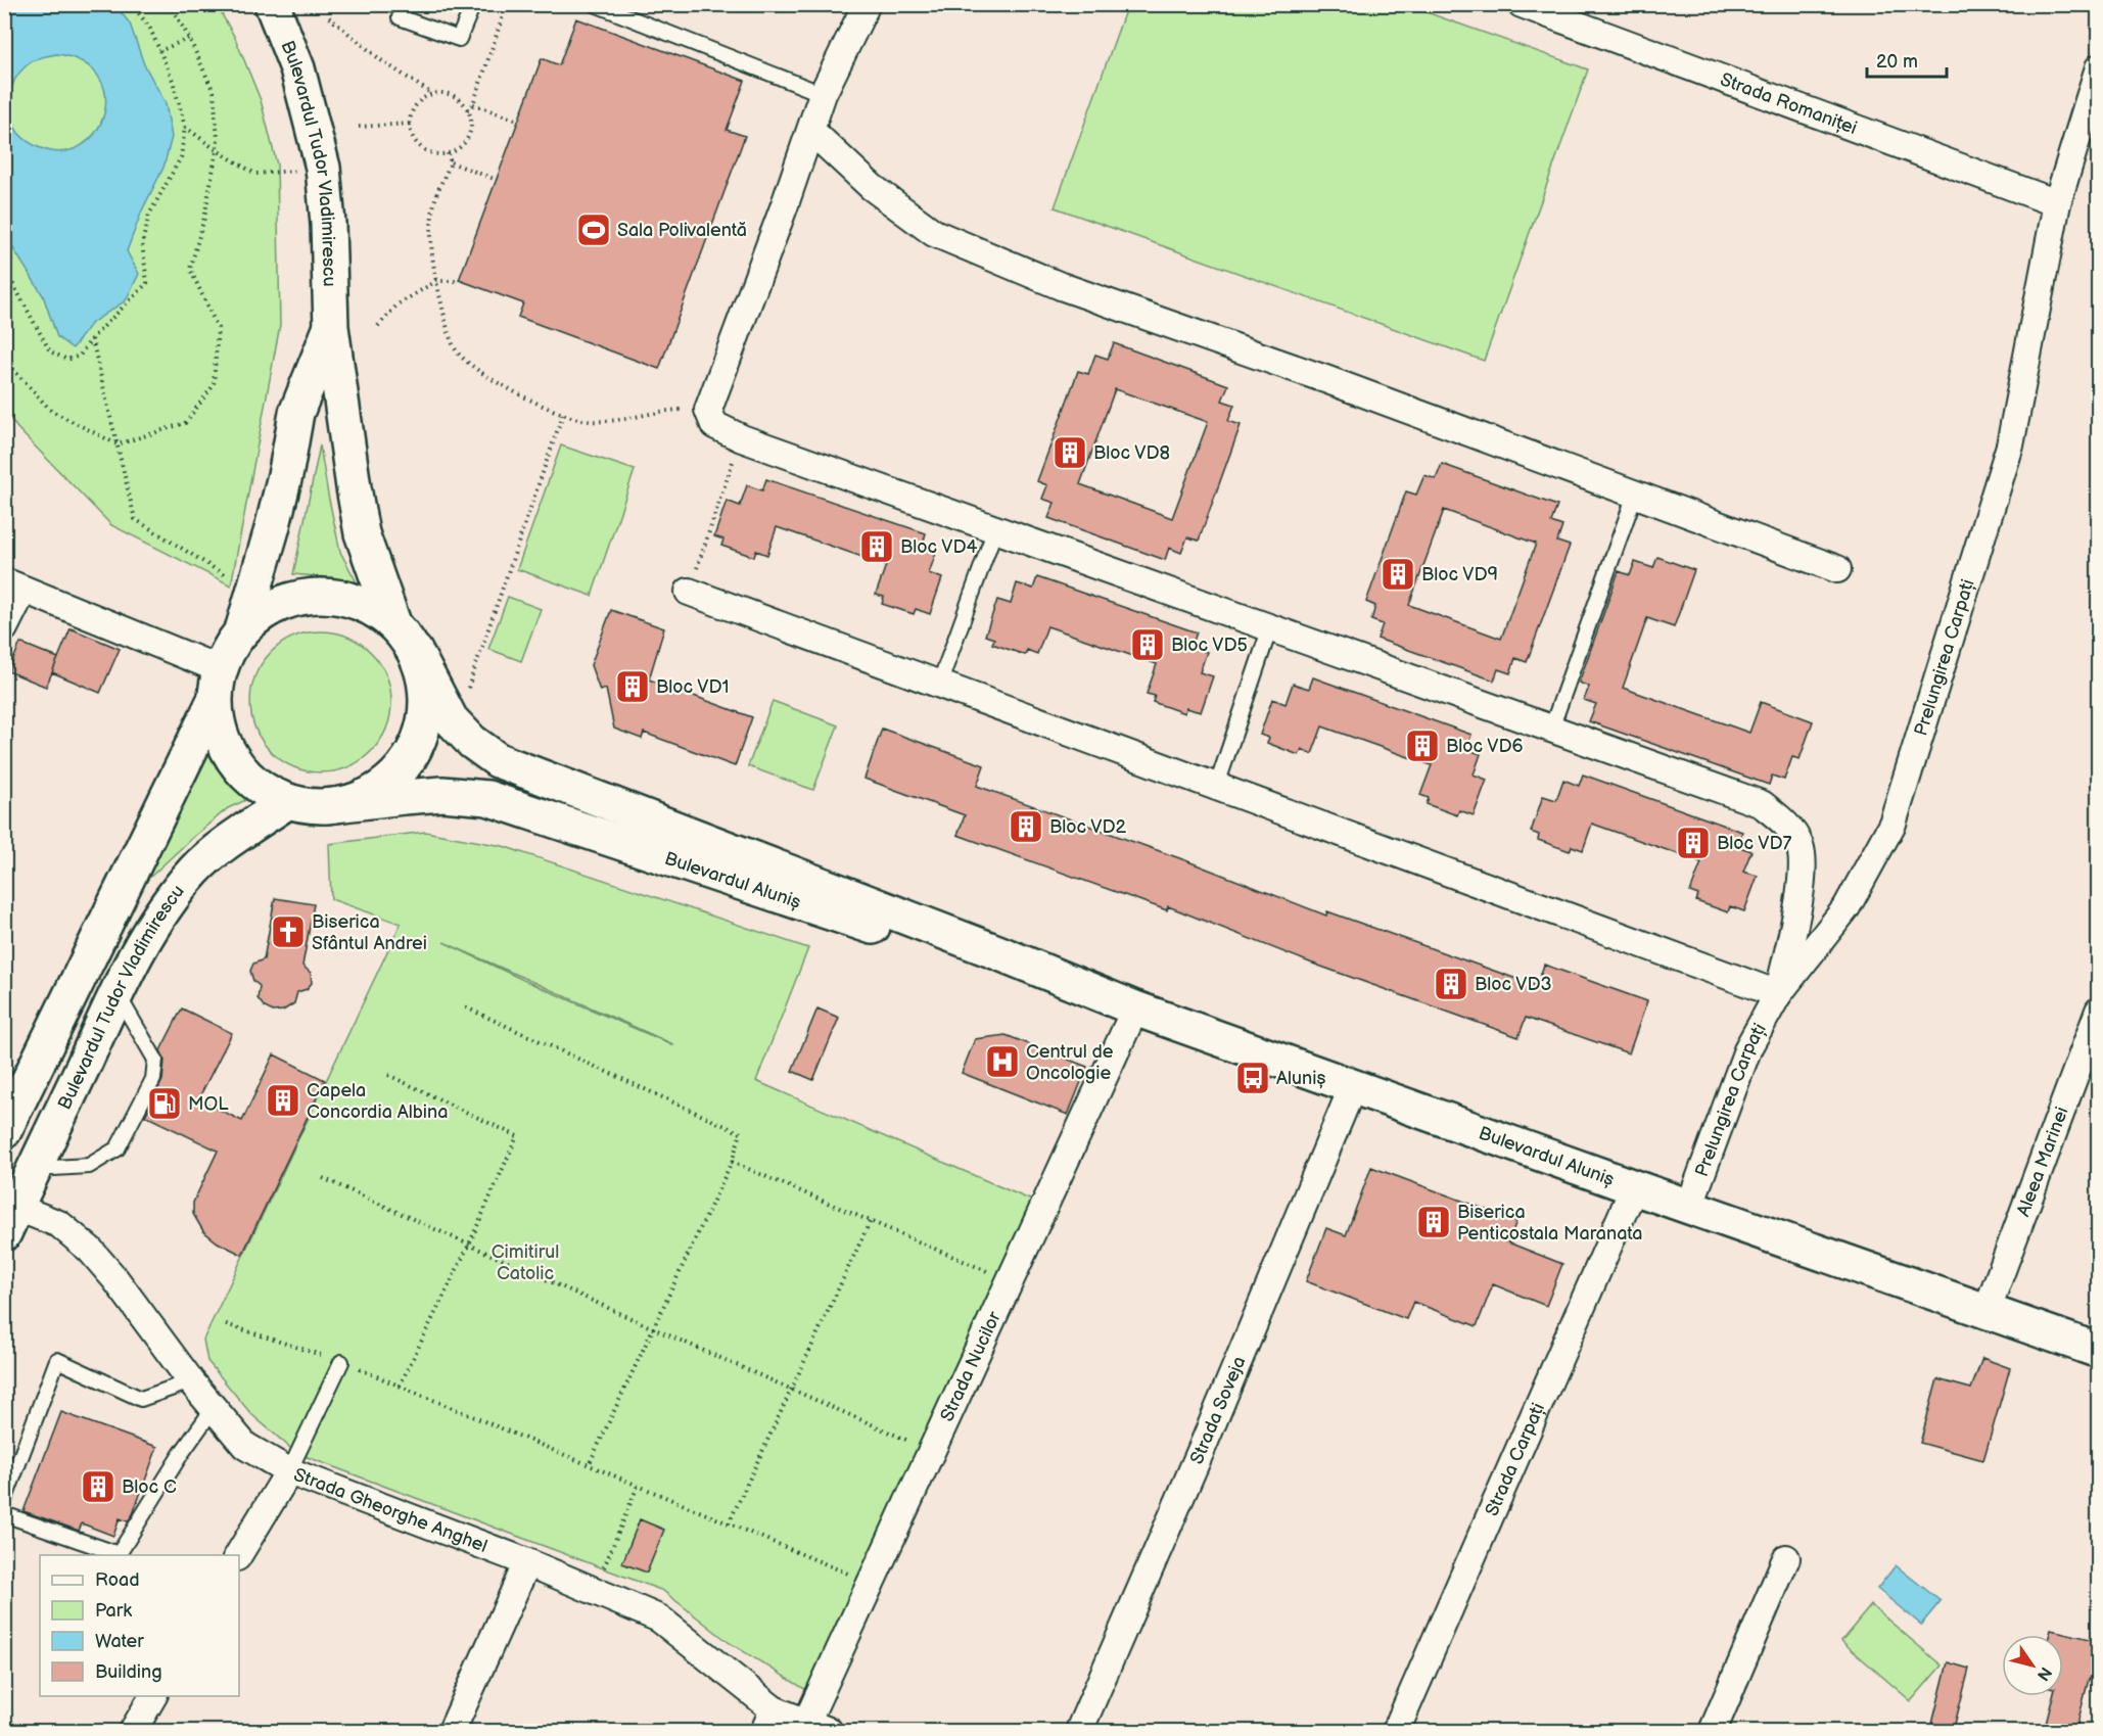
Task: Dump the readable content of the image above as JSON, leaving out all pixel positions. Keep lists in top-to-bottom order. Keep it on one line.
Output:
{"streets":{"main road":["Bulevardul Tudor Vladimirescu","Bulevardul Aluniș"],"street":["Strada Romaniței","Prelungirea Carpați","Aleea Marinei","Strada Nucilor","Strada Soveja","Strada Carpați","Strada Gheorghe Anghel"]},"crossings":[["Strada Romaniței","Prelungirea Carpați"],["Bulevardul Tudor Vladimirescu","Bulevardul Aluniș"],["Bulevardul Tudor Vladimirescu","Strada Gheorghe Anghel"],["Prelungirea Carpați","Bulevardul Aluniș"],["Bulevardul Aluniș","Aleea Marinei"],["Bulevardul Aluniș","Strada Nucilor"],["Bulevardul Aluniș","Strada Soveja"],["Bulevardul Aluniș","Strada Carpați"],["Strada Nucilor","Strada Gheorghe Anghel"]],"parks":["Cimitirul Catolic"],"places":{"sports":["Sala Polivalentă"],"building":["Bloc VD8","Bloc VD4","Bloc VD9","Bloc VD5","Bloc VD1","Bloc VD6","Bloc VD2","Bloc VD7","Bloc VD3","Capela Concordia Albina","Biserica Penticostala Maranata","Bloc C"],"church":["Biserica Sfântul Andrei"],"hospital":["Centrul de Oncologie"],"bus stop":["Aluniș"],"fuel station":["MOL"]},"legend":["Road","Park","Water","Building"],"scale_bar":"20 m","north":"bottom right"}
